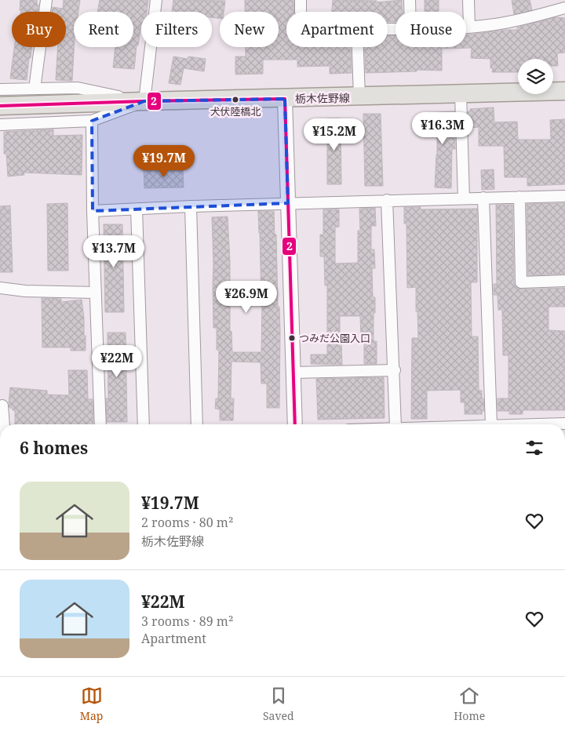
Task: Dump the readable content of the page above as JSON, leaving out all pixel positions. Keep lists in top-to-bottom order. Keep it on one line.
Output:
{"streets":{"main road":["栃木佐野線"]},"places":["犬伏陸橋北","つみだ公園入口"],"lines":["transit line 2"],"page":{"chip":["Buy","Rent","Filters","New","Apartment","House"],"price":["¥16.3M","¥15.2M","¥19.7M","¥13.7M","¥26.9M","¥22M"],"heading":"6 homes","list":[{"name":"¥19.7M","note":"2 rooms · 80 m² · 栃木佐野線"},{"name":"¥22M","note":"3 rooms · 89 m² · Apartment"}],"tabs":["Map","Saved","Home"]}}
